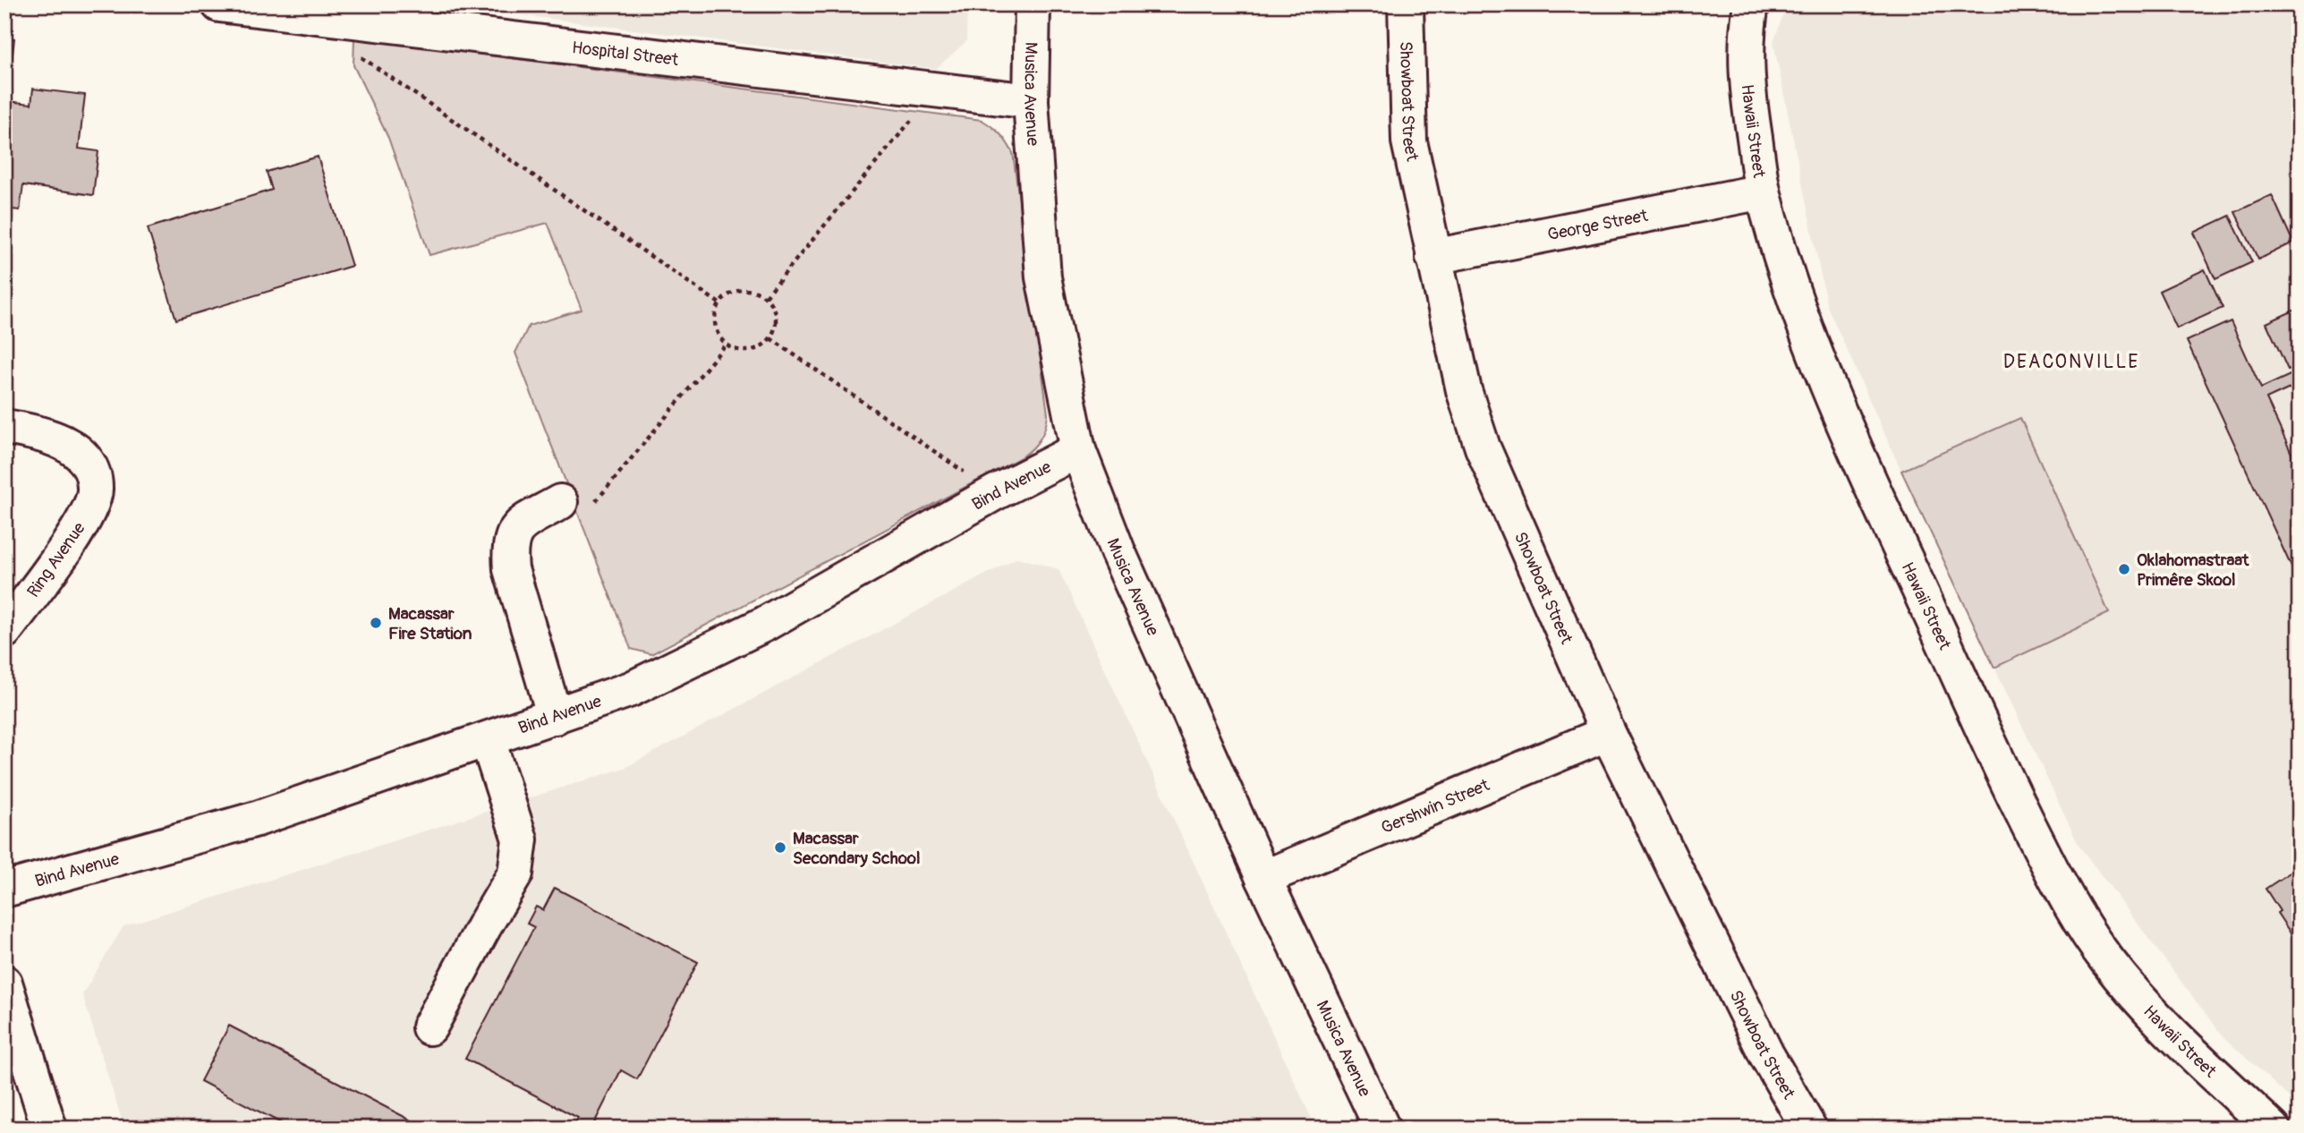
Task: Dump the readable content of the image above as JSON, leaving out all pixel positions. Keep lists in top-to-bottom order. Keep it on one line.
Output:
{"streets":{"street":["Hospital Street","Musica Avenue","Showboat Street","Hawaii Street","George Street","Bind Avenue","Ring Avenue","Gershwin Street"]},"crossings":[["Hospital Street","Musica Avenue"],["Musica Avenue","Bind Avenue"],["Musica Avenue","Gershwin Street"],["Showboat Street","George Street"],["Showboat Street","Gershwin Street"],["Hawaii Street","George Street"]],"districts":["DEACONVILLE"],"places":["Oklahomastraat Primêre Skool","Macassar Fire Station","Macassar Secondary School"]}
